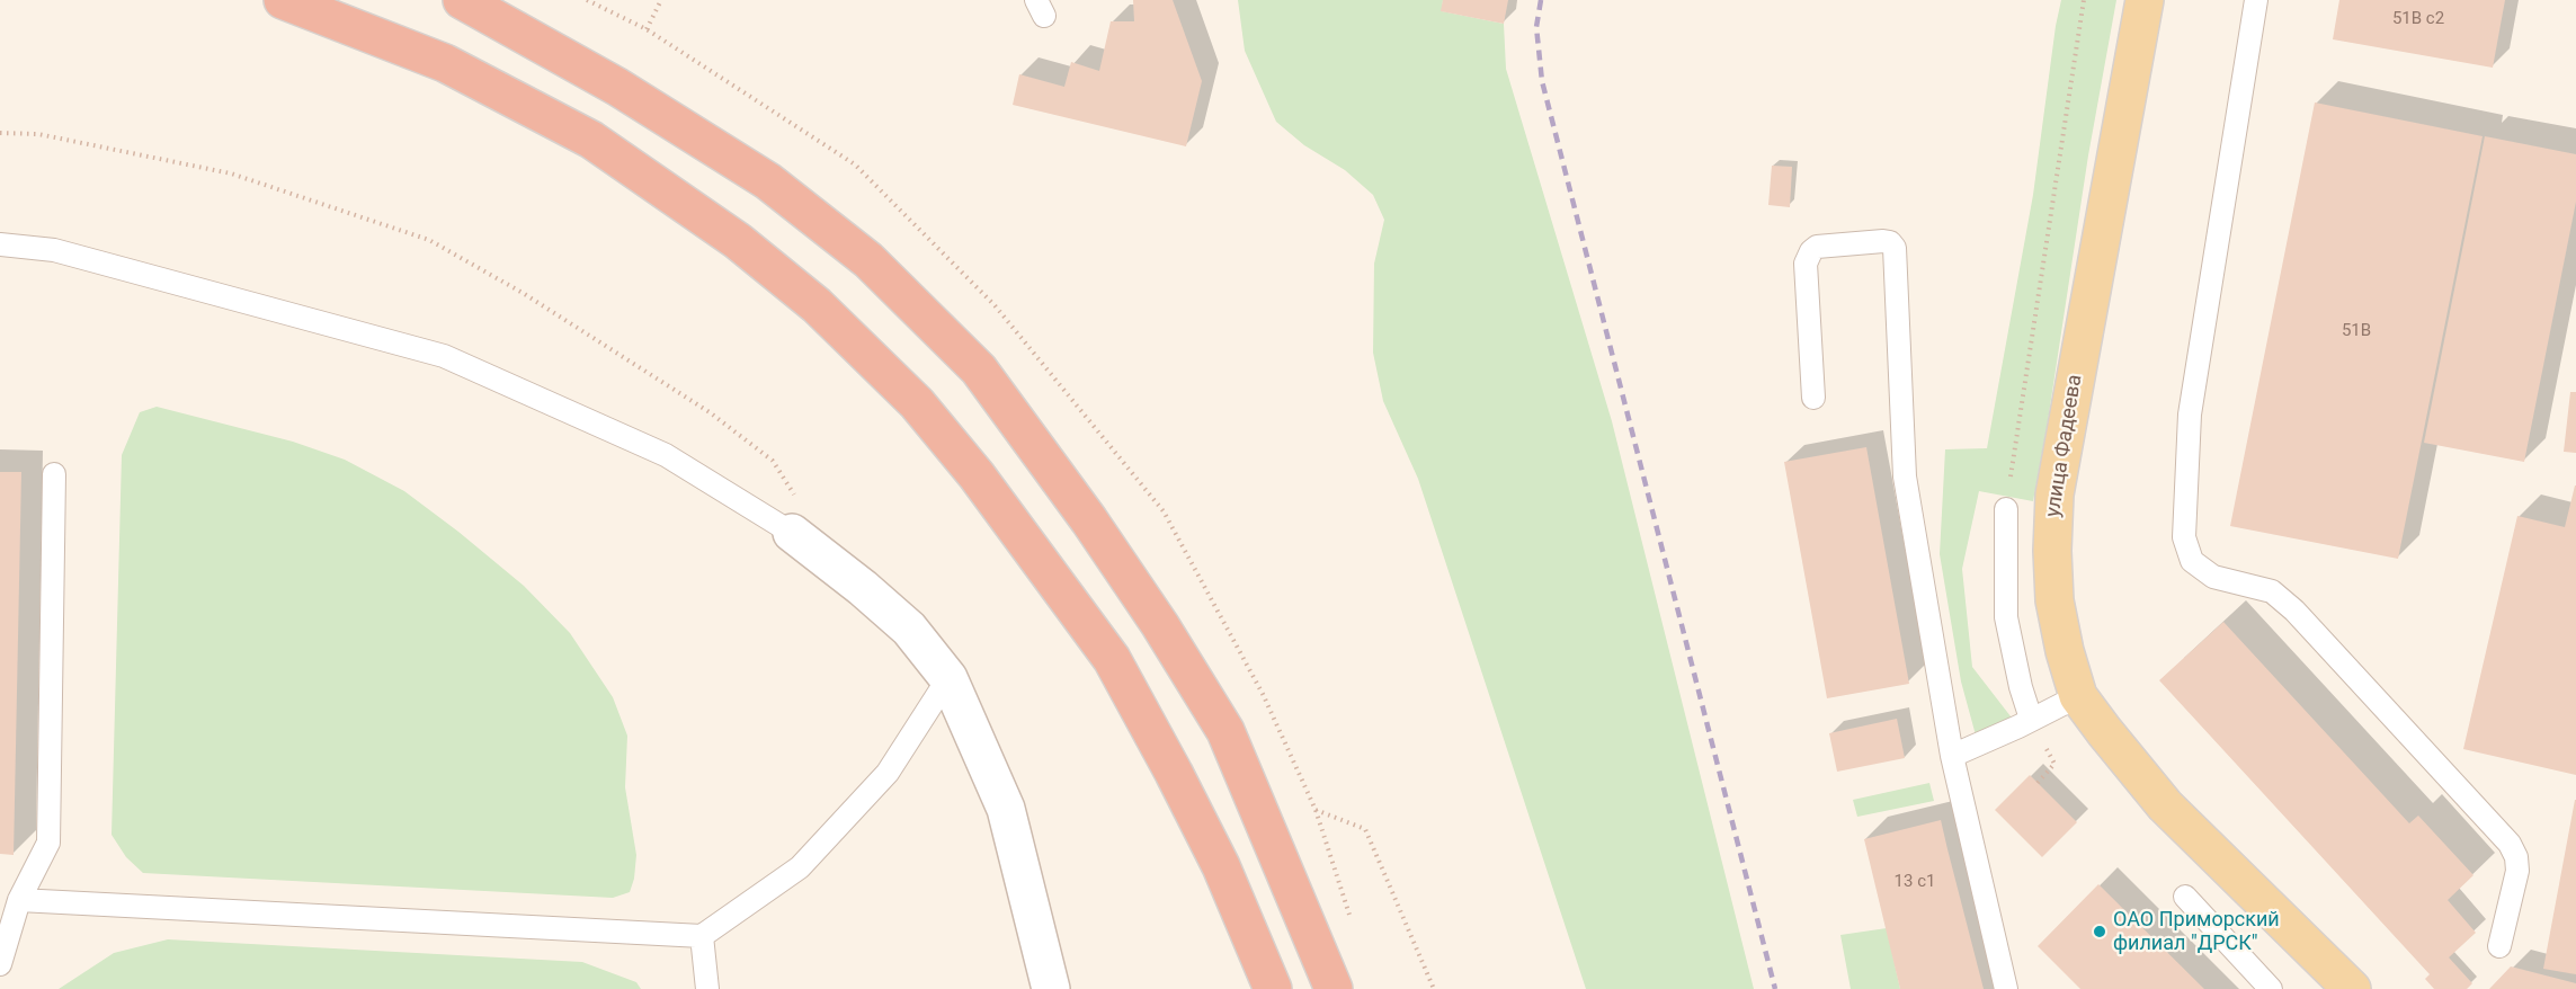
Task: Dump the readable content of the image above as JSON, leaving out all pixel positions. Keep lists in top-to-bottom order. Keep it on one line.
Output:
{"streets":{"main road":["улица Фадеева"]},"places":["ОАО Приморский филиал \"ДРСК\""],"house_numbers":["51В с2","51В","13 с1"]}
